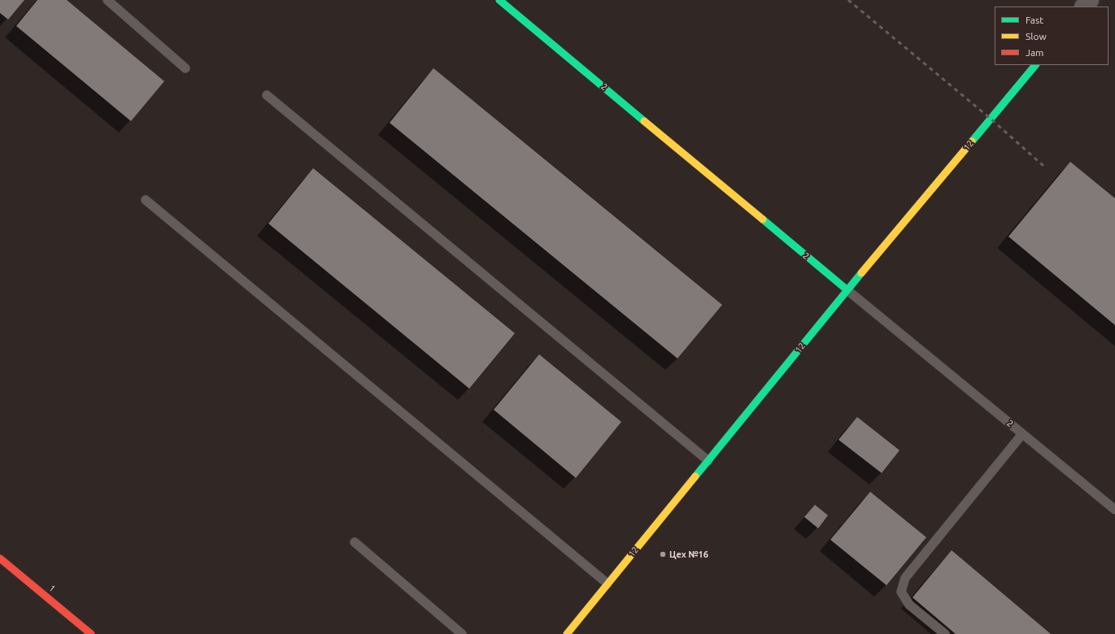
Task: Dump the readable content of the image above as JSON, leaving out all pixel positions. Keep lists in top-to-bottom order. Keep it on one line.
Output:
{"streets":{"street":["2","12","1"]},"crossings":[["2","12"]],"places":["Цех №16"],"legend":["Fast","Slow","Jam"]}
